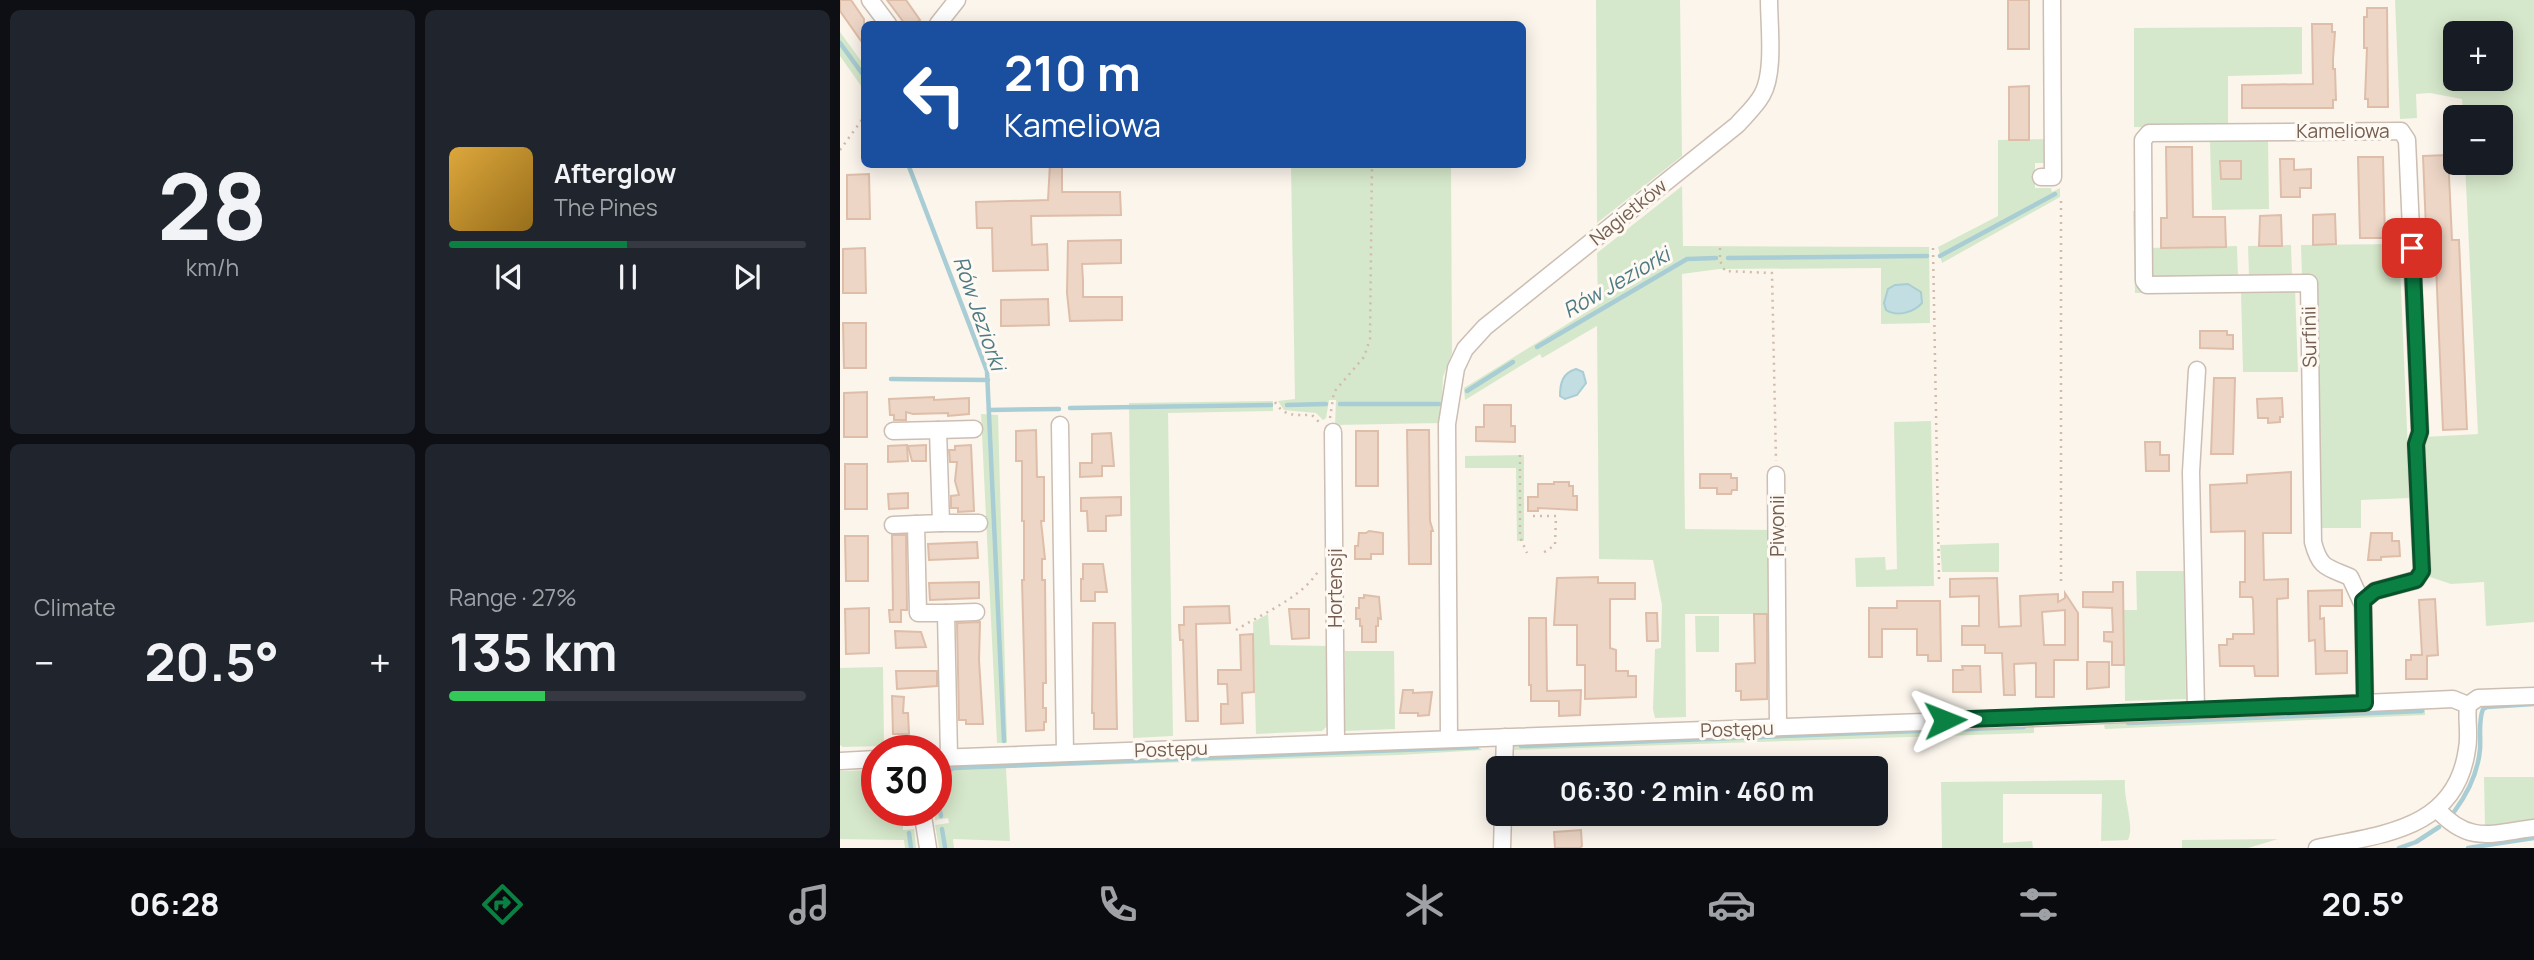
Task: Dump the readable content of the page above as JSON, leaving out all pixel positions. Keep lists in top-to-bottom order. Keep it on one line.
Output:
{"streets":{"street":["Kameliowa","Nagietków","Surfinii","Piwonii","Hortensji","Postępu"]},"crossings":[["Kameliowa","Surfinii"],["Nagietków","Postępu"],["Piwonii","Postępu"],["Hortensji","Postępu"]],"water":["Rów Jeziorki"],"page":{"tile":[["28","km/h"],"Climate",["Range · 27%","135 km"]],"map_buttons":["+","−"],"turn":["210 m","Kameliowa"],"song":["Afterglow","The Pines"],"heat":["−","20.5°","+"],"limit":"30","trip":"06:30 · 2 min · 460 m","tabs":["06:28","20.5°"]}}
